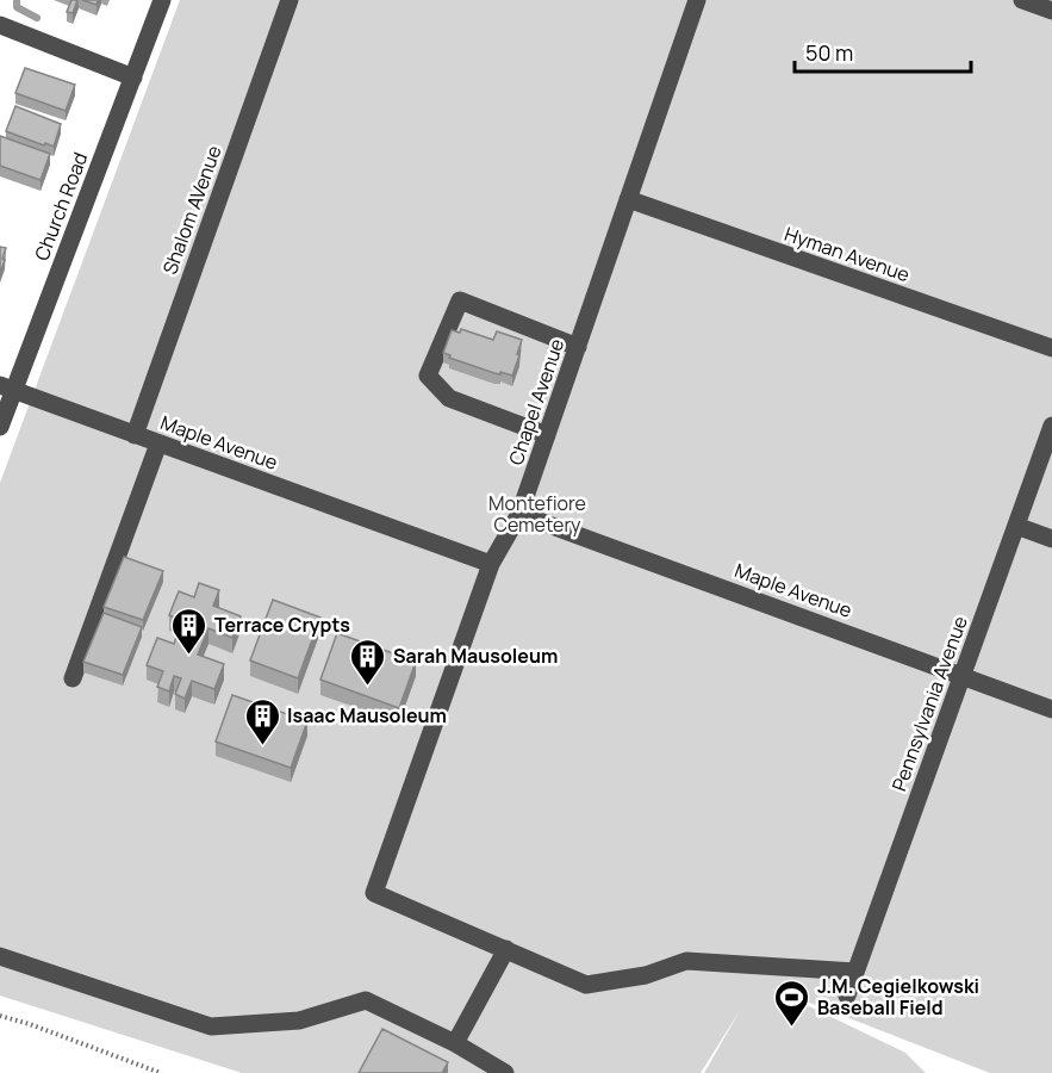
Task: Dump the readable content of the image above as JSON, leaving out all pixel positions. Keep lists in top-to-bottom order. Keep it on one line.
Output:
{"streets":{"street":["Church Road","Shalom AVenue","Hyman Avenue","Chapel Avenue","Maple Avenue","Pennsylvania Avenue"]},"crossings":[["Church Road","Maple Avenue"],["Shalom AVenue","Maple Avenue"],["Hyman Avenue","Chapel Avenue"],["Chapel Avenue","Maple Avenue"],["Maple Avenue","Pennsylvania Avenue"]],"parks":["Montefiore Cemetery"],"places":{"building":["Terrace Crypts","Sarah Mausoleum","Isaac Mausoleum"],"sports":["J.M. Cegielkowski Baseball Field"]},"scale_bar":"50 m"}
